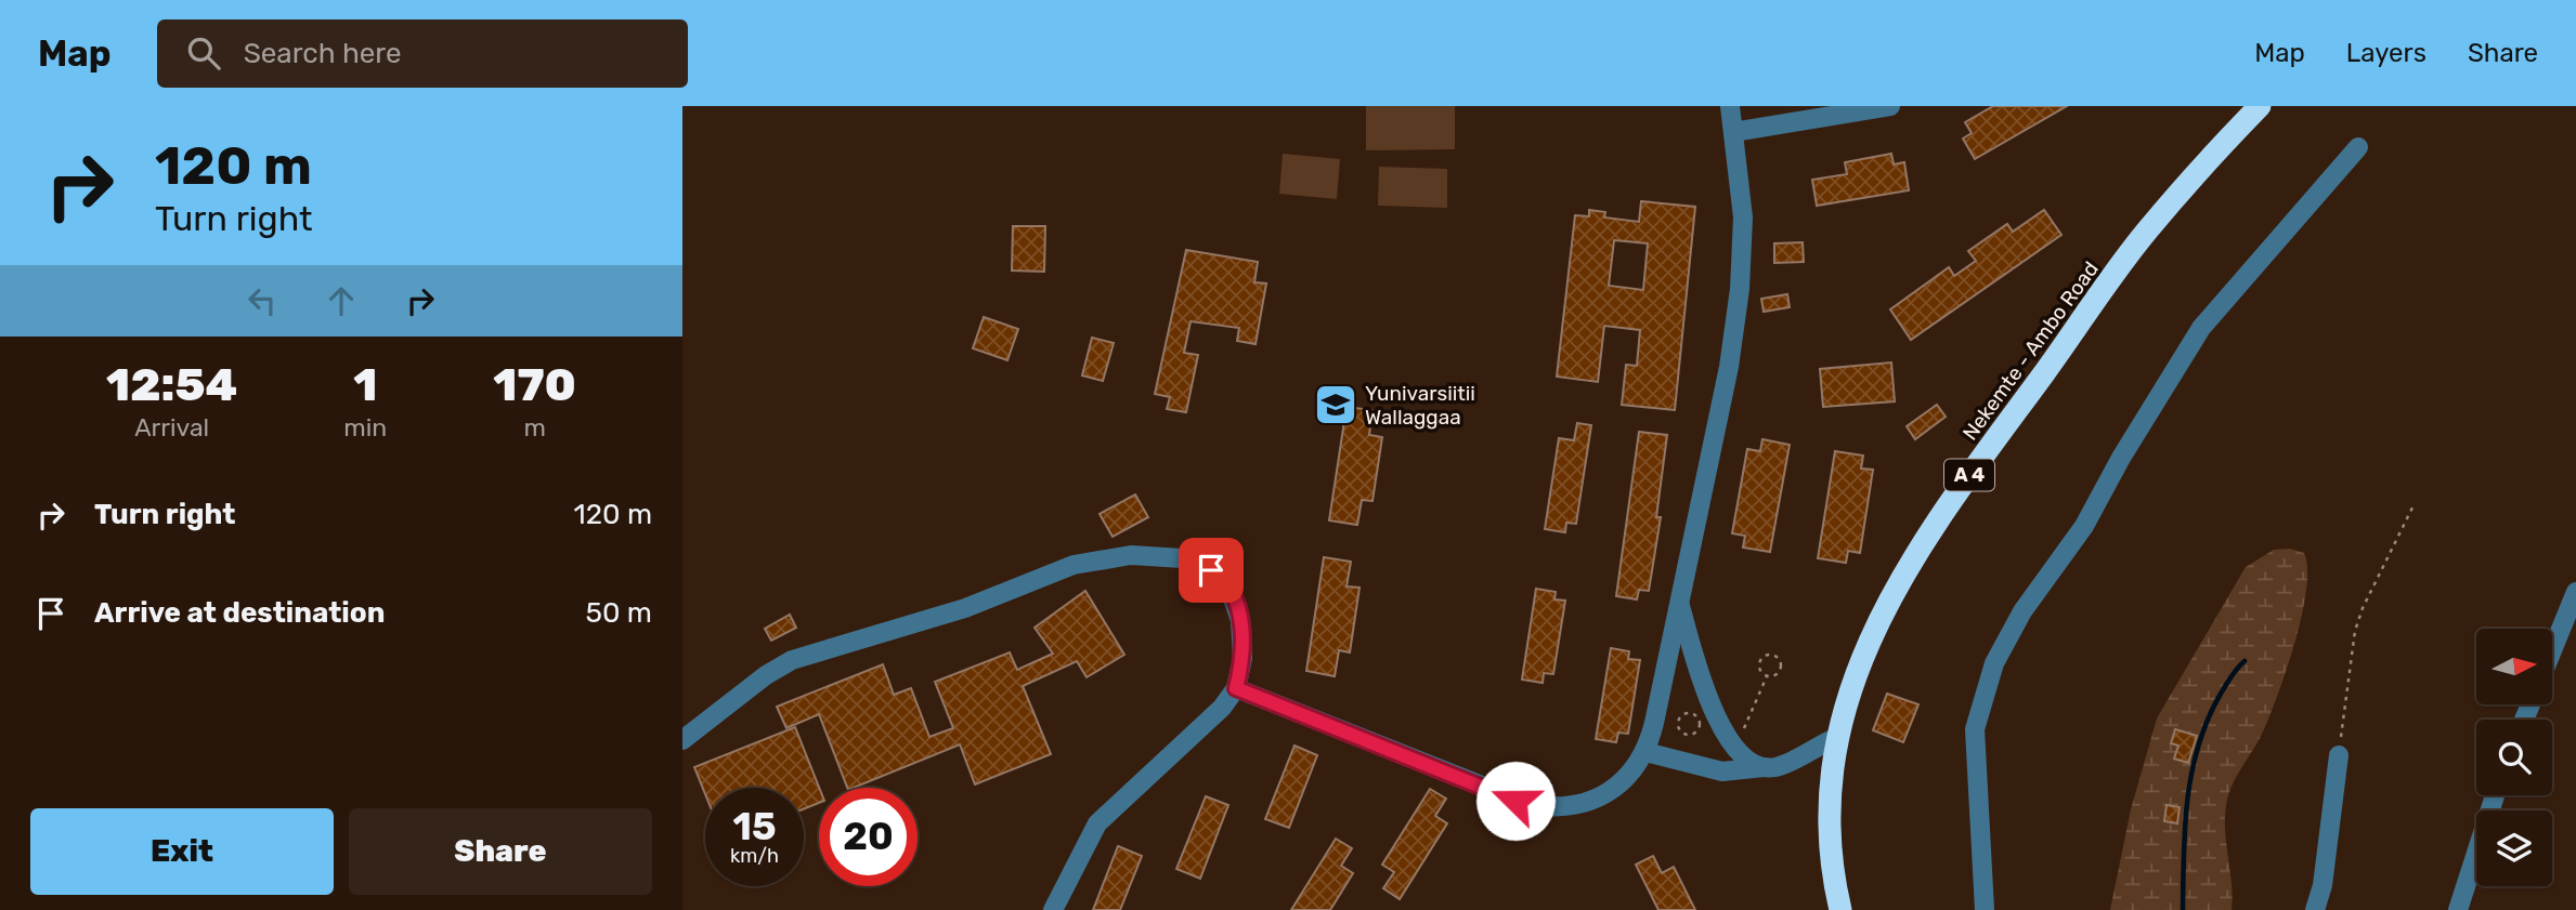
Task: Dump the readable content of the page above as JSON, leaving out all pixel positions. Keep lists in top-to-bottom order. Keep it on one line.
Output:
{"streets":{"highway":["Nekemte - Ambo Road","A 4"]},"places":{"school or university":["Yunivarsiitii Wallaggaa"]},"north":"right","page":{"header":"Map","search":"Search here","nav":["Map","Layers","Share"],"turn":["120 m","Turn right"],"eta":["12:54","Arrival","1","min","170","m"],"list":[{"name":"Turn right","value":"120 m"},{"name":"Arrive at destination","value":"50 m"}],"speed":"15 km/h","limit":"20","buttons":["Exit","Share"]}}
